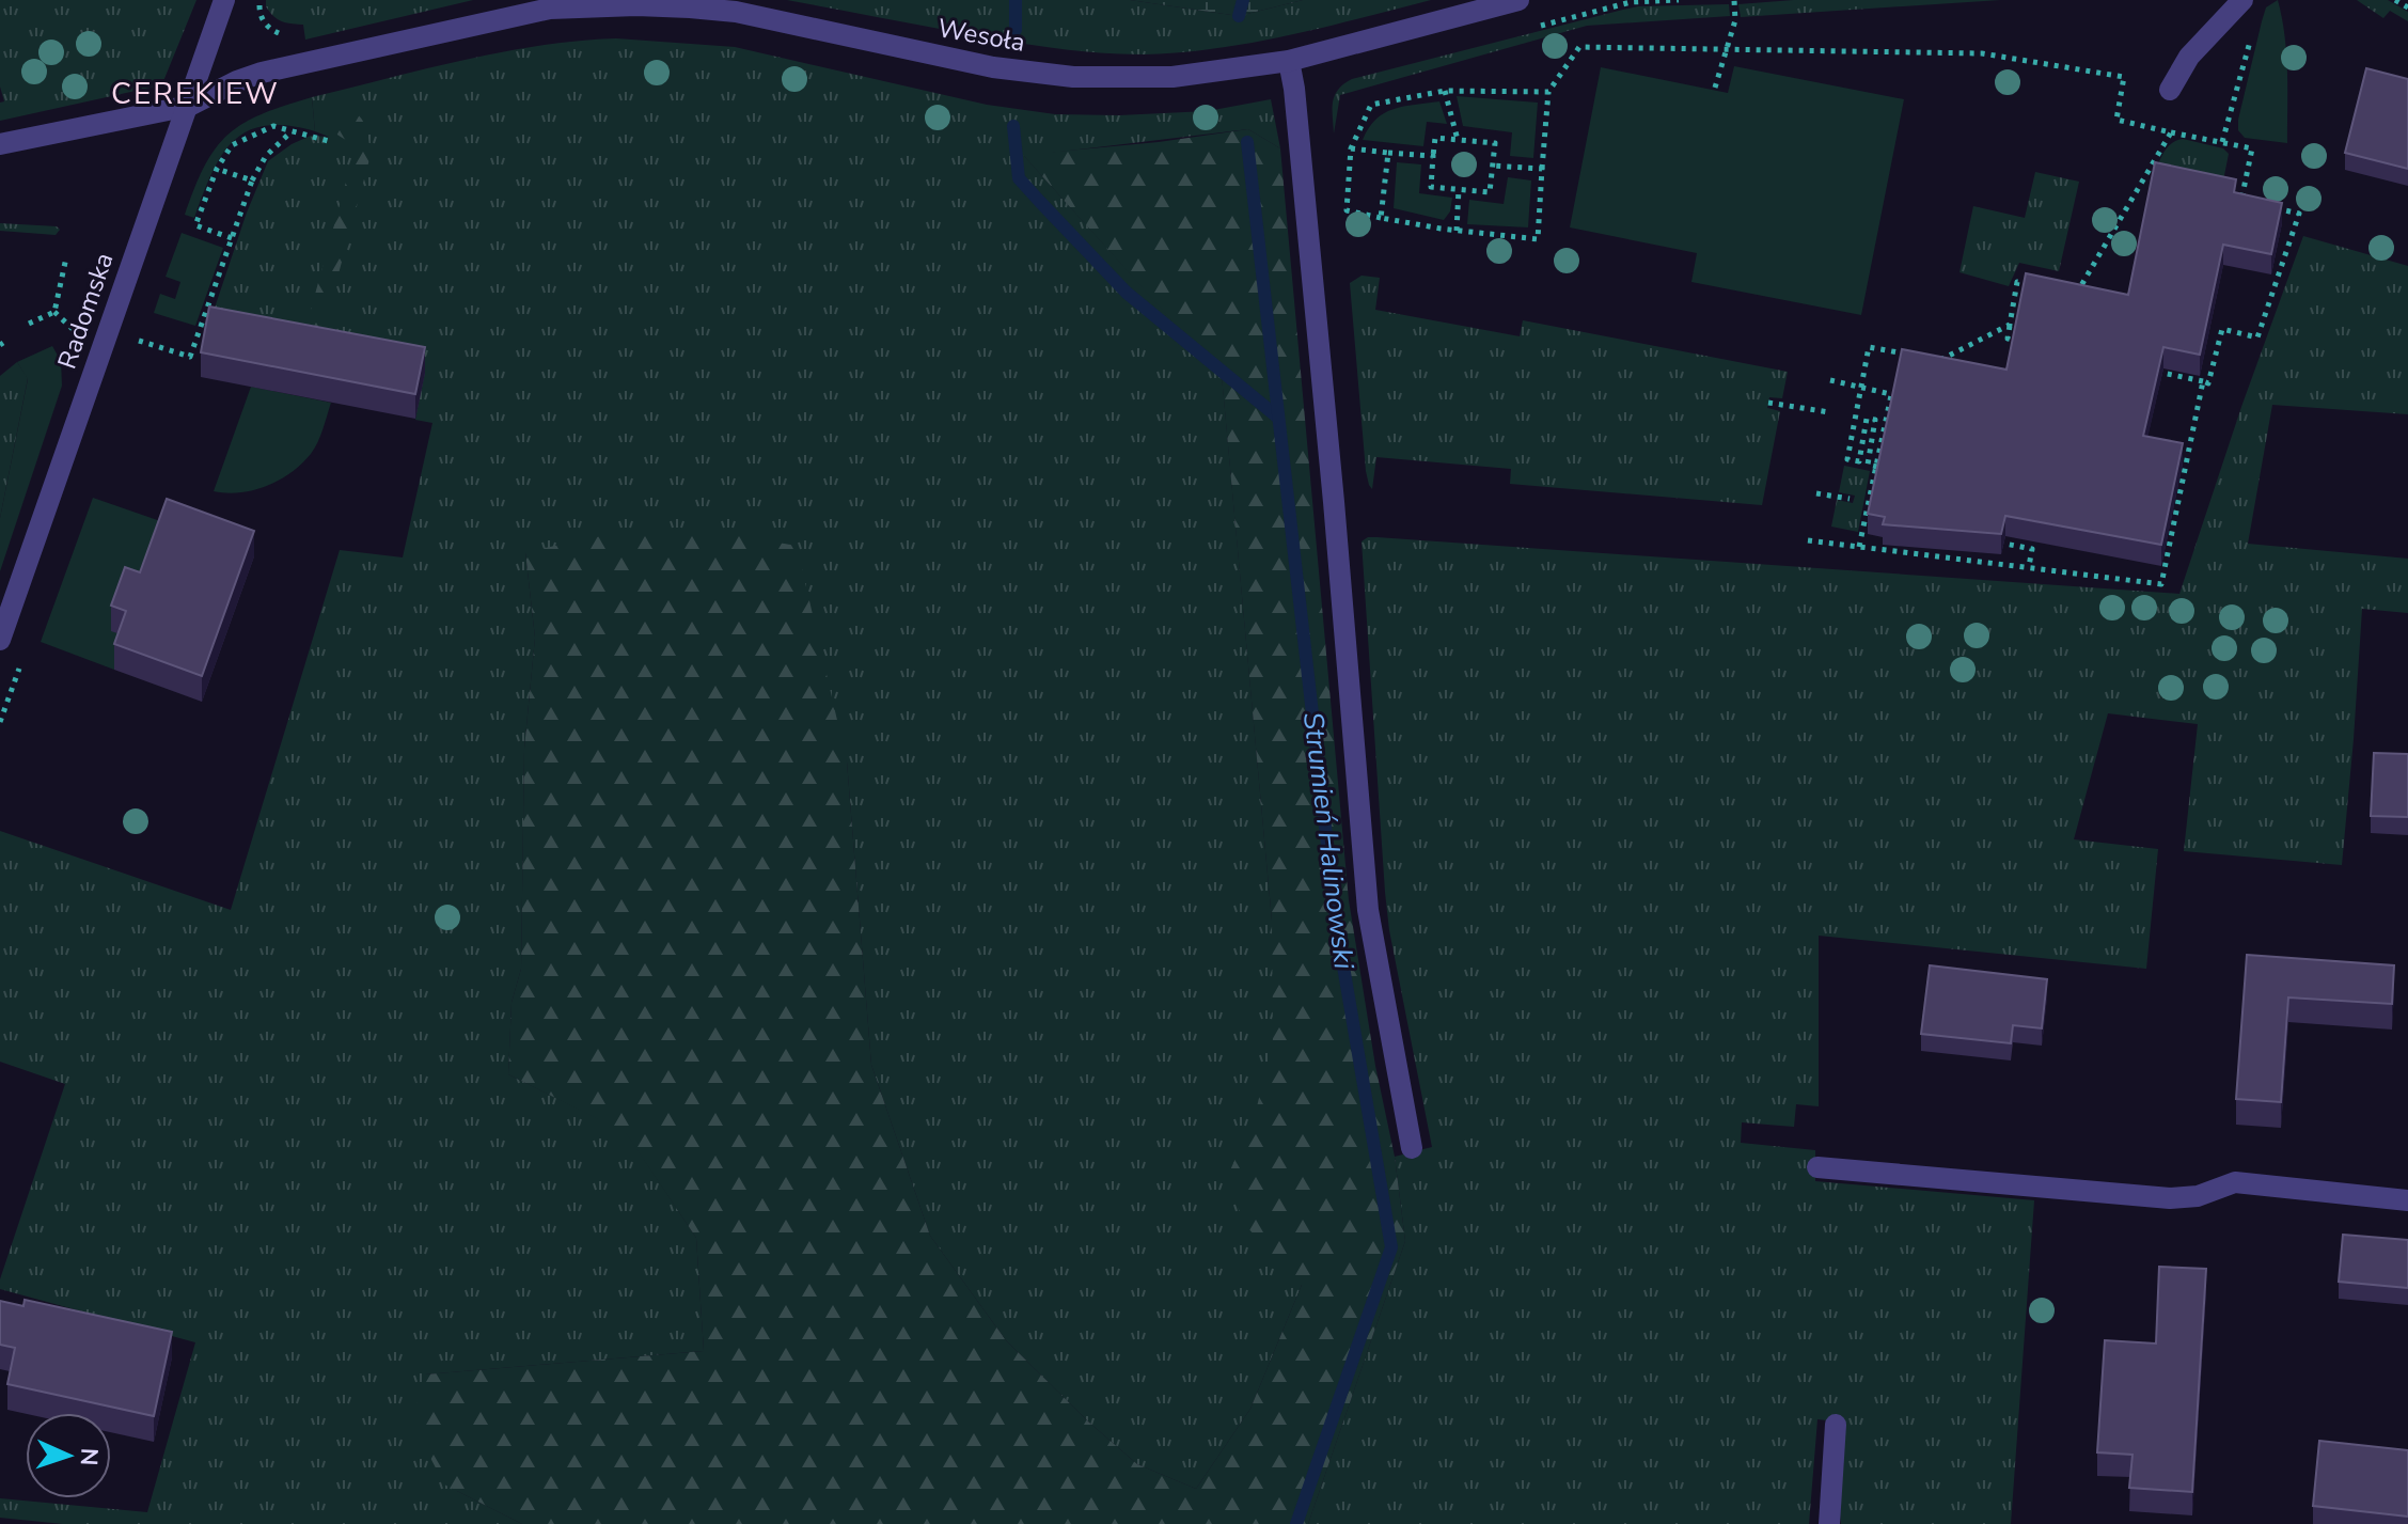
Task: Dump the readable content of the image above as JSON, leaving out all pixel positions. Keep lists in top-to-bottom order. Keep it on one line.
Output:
{"streets":{"street":["Wesoła","Radomska"]},"crossings":[["Wesoła","Radomska"]],"districts":["CEREKIEW"],"water":["Strumień Halinowski"],"north":"right"}
